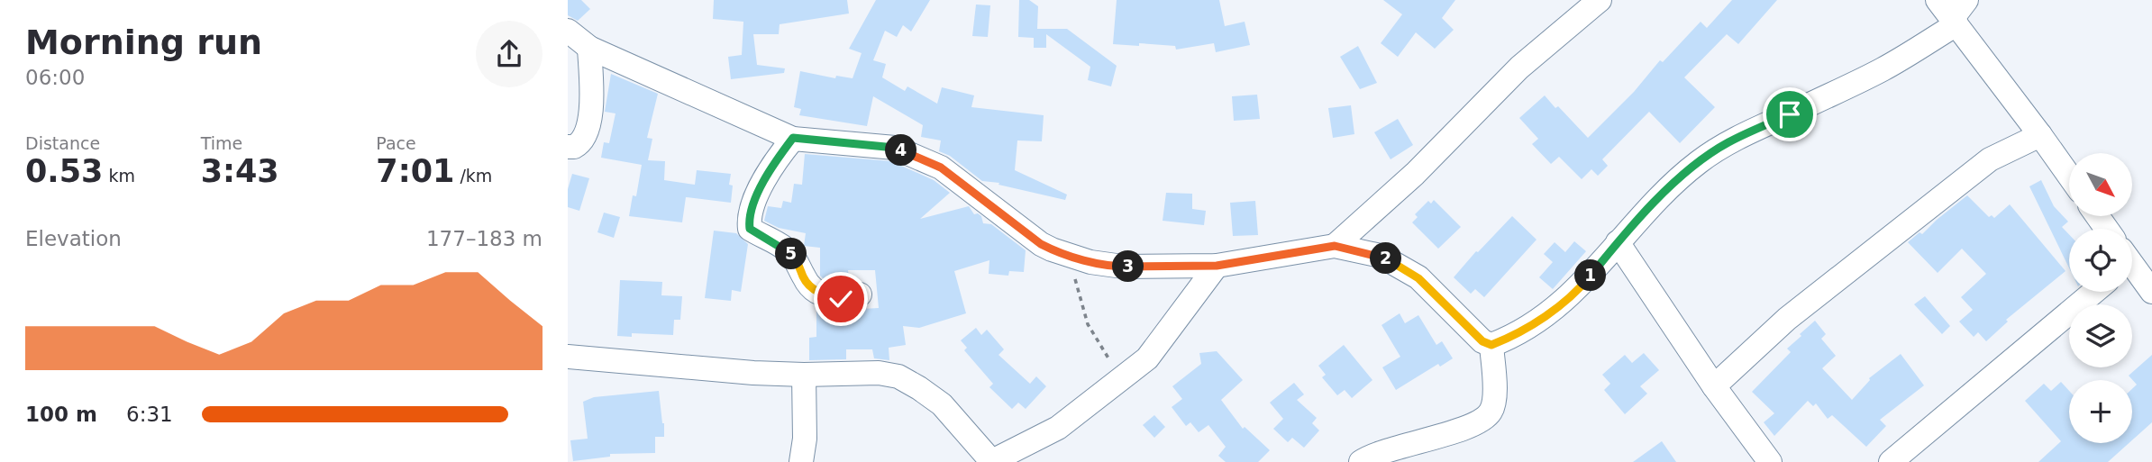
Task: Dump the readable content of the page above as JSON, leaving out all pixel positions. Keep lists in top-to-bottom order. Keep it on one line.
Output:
{"north":"bottom right","page":{"heading":["Morning run","06:00"],"stats":[["Distance","0.53 km"],["Time","3:43"],["Pace","7:01 /km"]],"pins":["4","5","2","3","1"],"map_buttons":"+","chart":["Elevation","177–183 m"],"list":[{"name":"100 m","note":"6:31"}]}}
